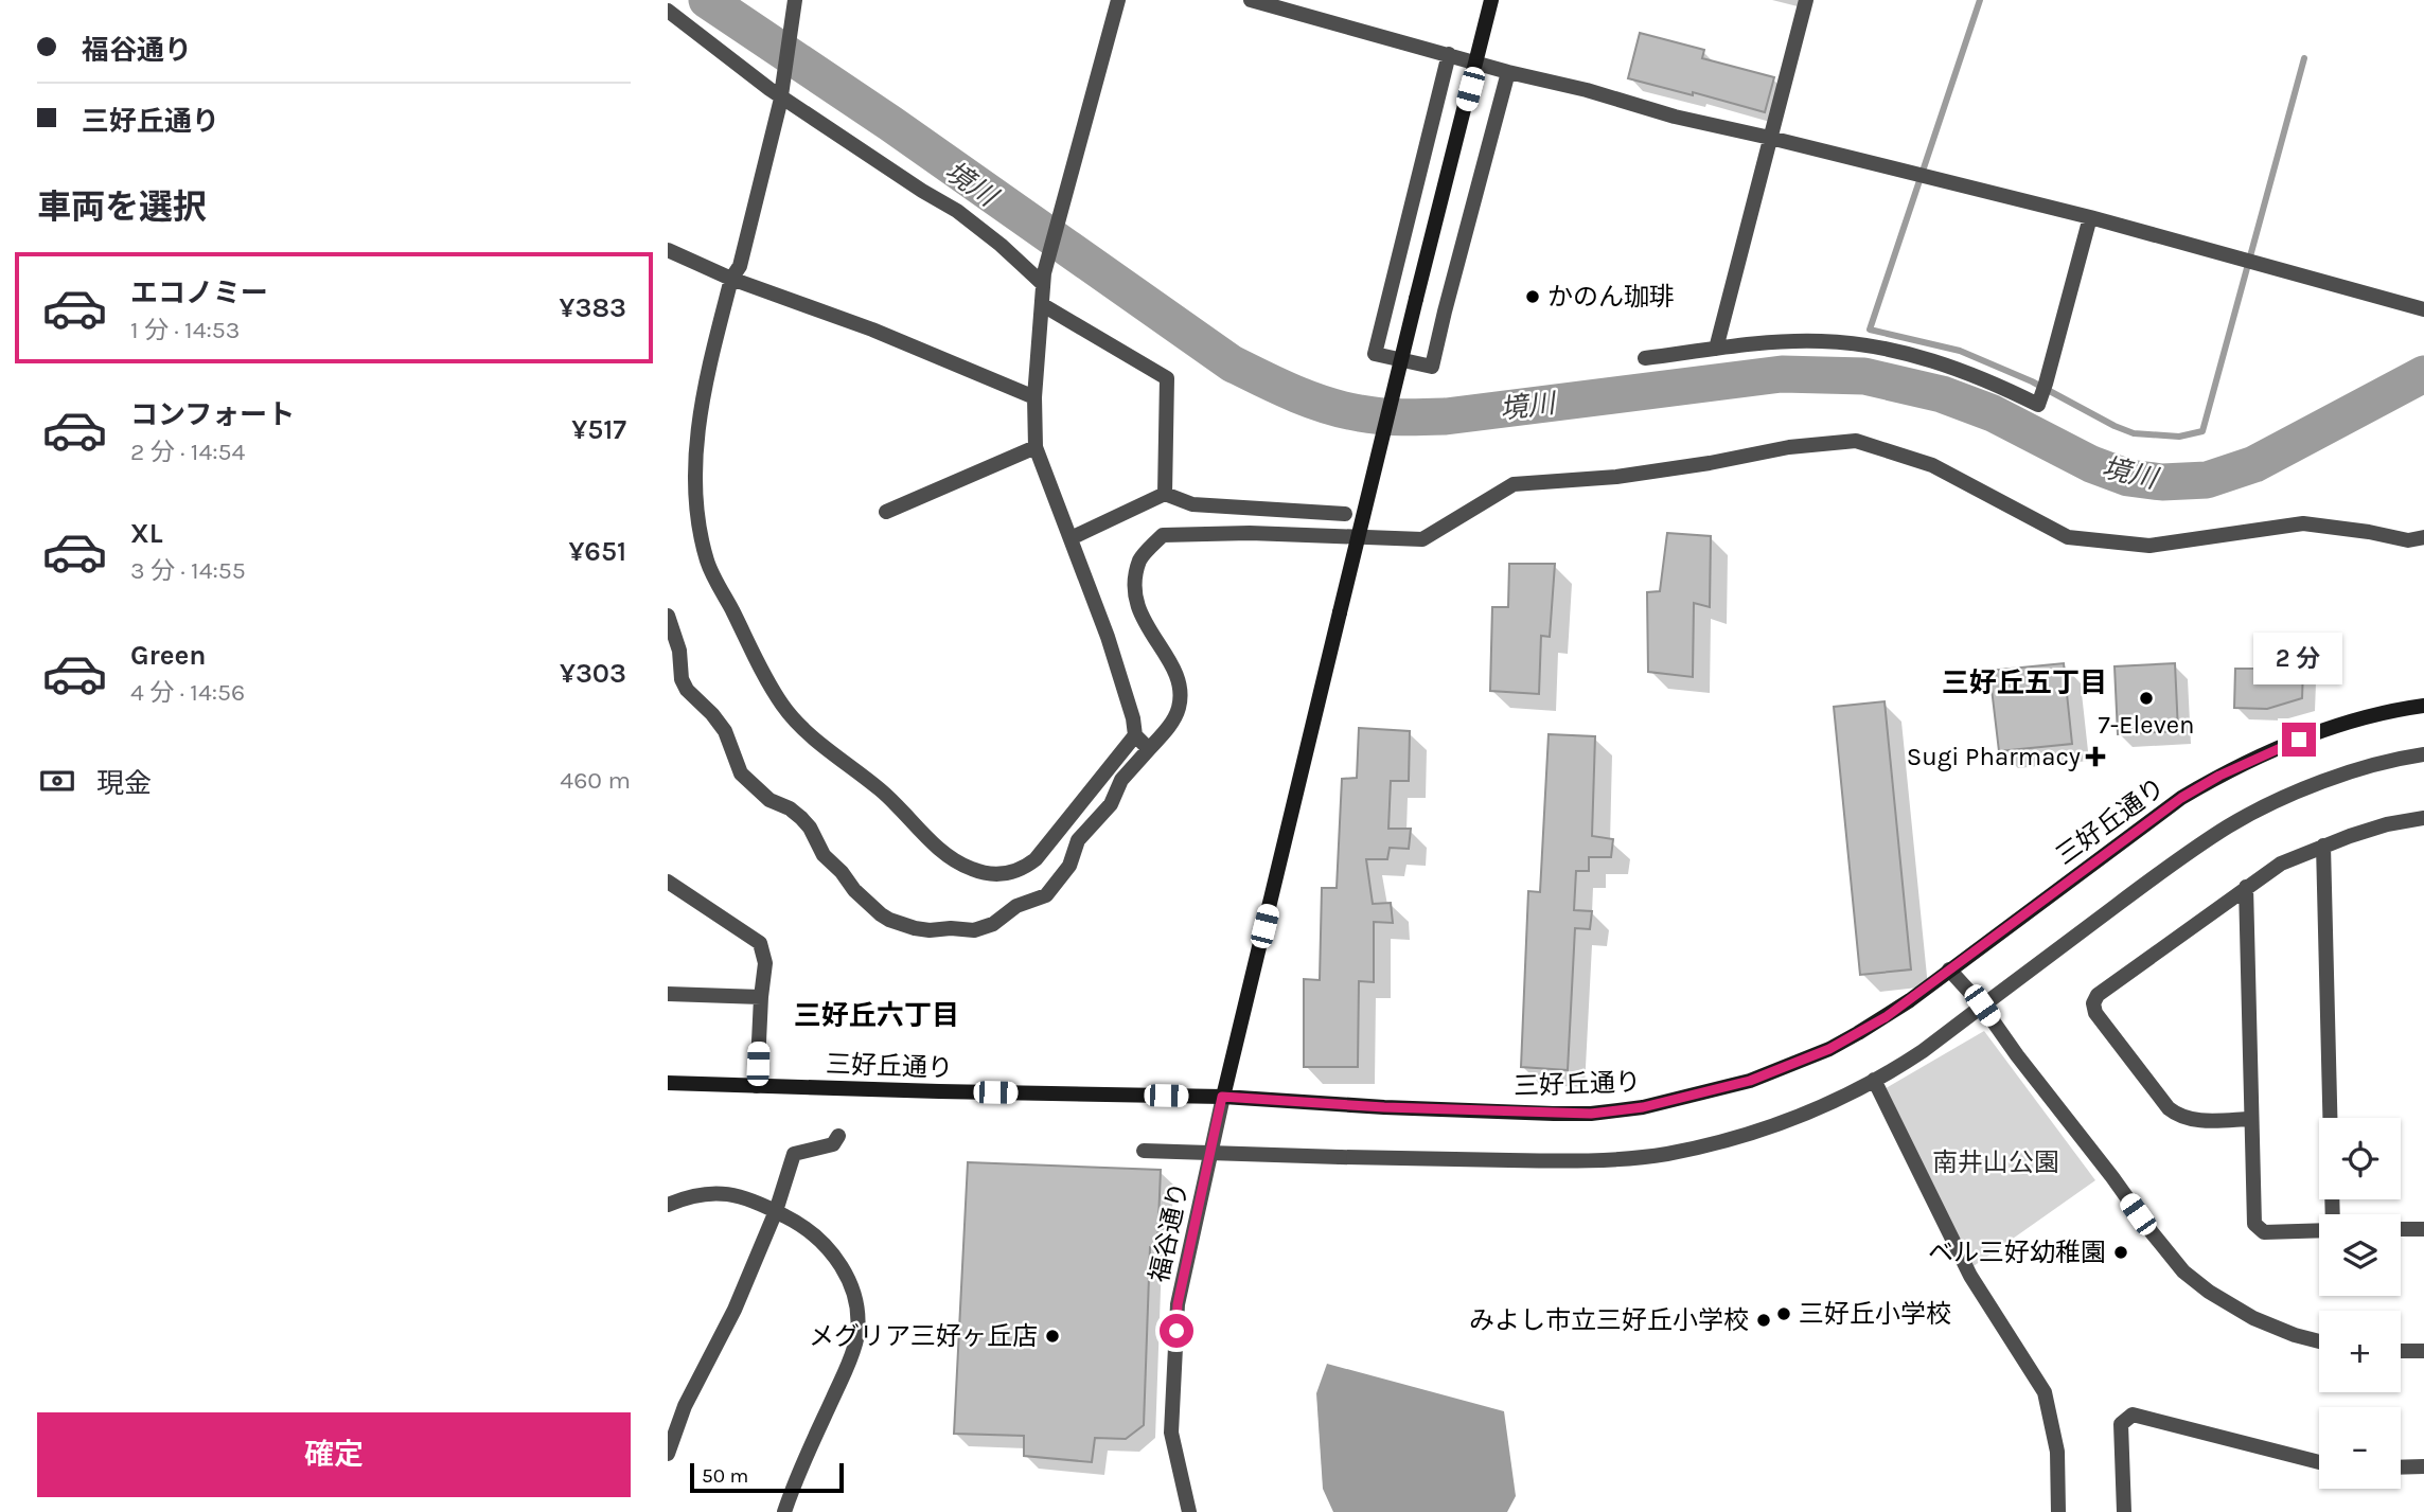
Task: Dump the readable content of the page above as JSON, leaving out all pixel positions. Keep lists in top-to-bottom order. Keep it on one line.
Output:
{"streets":{"street":["三好丘通り","福谷通り"]},"crossings":[["三好丘通り","福谷通り"]],"districts":["三好丘五丁目","三好丘六丁目"],"water":["境川"],"parks":["南井山公園"],"places":{"other":["かのん珈琲","7-Eleven","ベル三好幼稚園","三好丘小学校","みよし市立三好丘小学校","メグリア三好ヶ丘店"],"health":["Sugi Pharmacy"]},"scale_bar":"50 m","page":{"banner":["福谷通り","三好丘通り"],"heading":"車両を選択","list":[{"name":"エコノミー","note":"1 分 · 14:53","value":"¥383"},{"name":"コンフォート","note":"2 分 · 14:54","value":"¥517"},{"name":"XL","note":"3 分 · 14:55","value":"¥651"},{"name":"Green","note":"4 分 · 14:56","value":"¥303"}],"bubble":"2 分","pay":["現金","460 m"],"map_buttons":["+","−"],"buttons":"確定","scale":"50 m"}}
